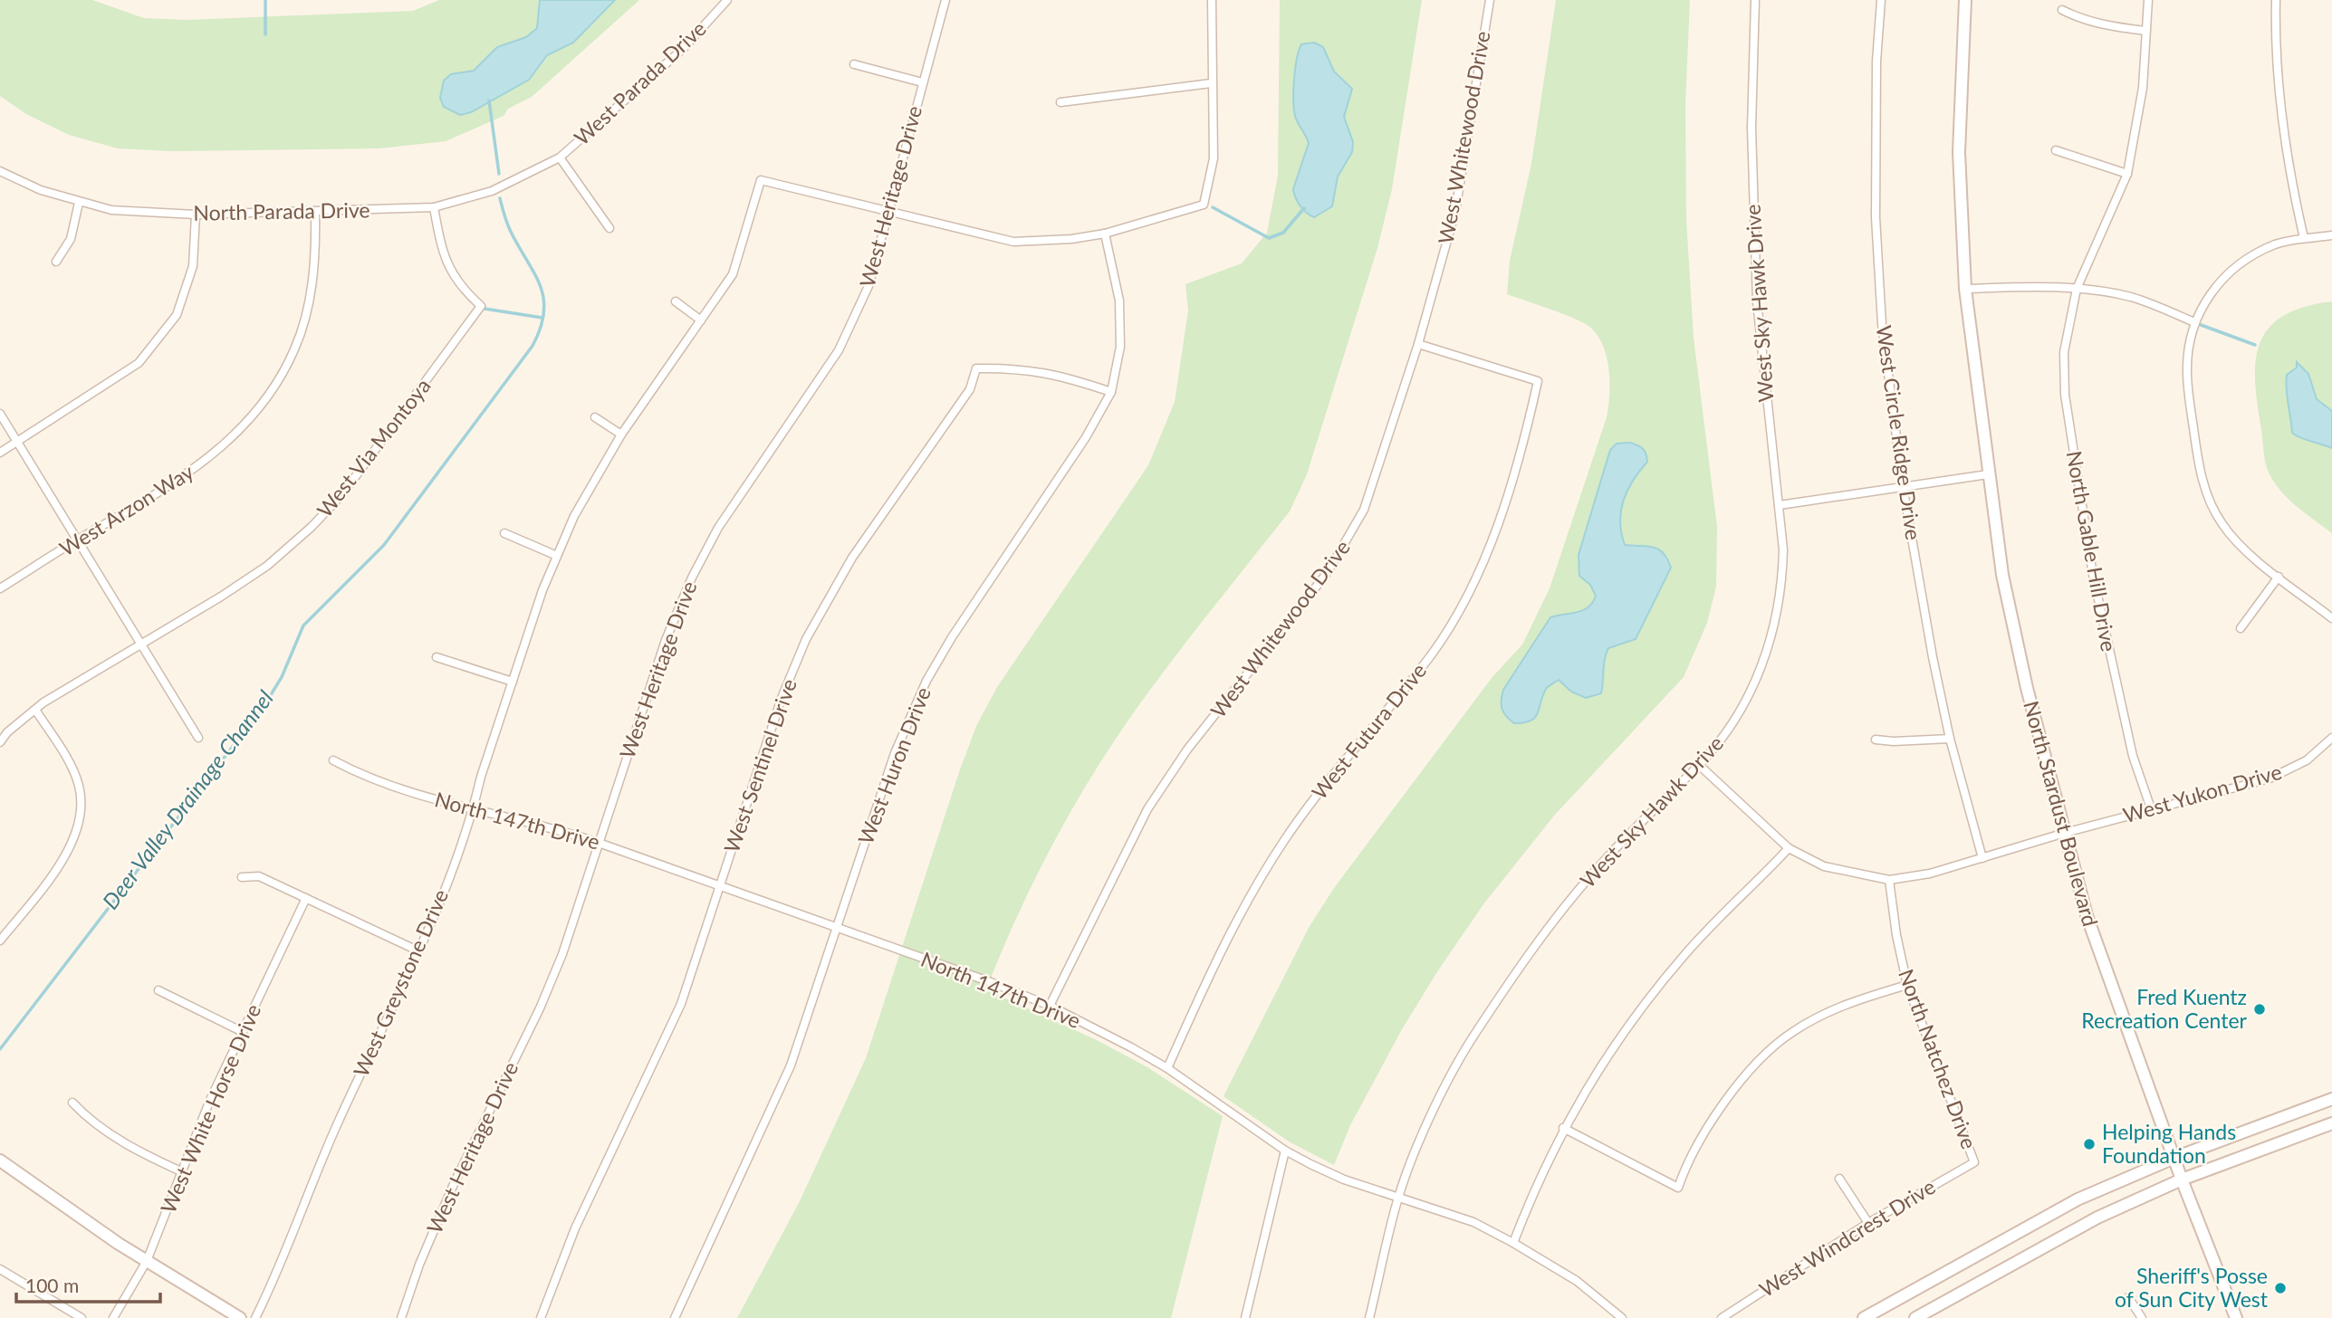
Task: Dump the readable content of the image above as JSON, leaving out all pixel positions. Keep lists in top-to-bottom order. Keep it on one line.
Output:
{"streets":{"street":["West Parada Drive","West Whitewood Drive","West Heritage Drive","North Parada Drive","West Sky Hawk Drive","West Circle Ridge Drive","West Via Montoya","West Arzon Way","North Gable Hill Drive","West Futura Drive","West Sentinel Drive","West Huron Drive","West Yukon Drive","North Stardust Boulevard","North 147th Drive","West Greystone Drive","North Natchez Drive","West White Horse Drive","West Windcrest Drive"]},"crossings":[["West Parada Drive","North Parada Drive"],["West Whitewood Drive","West Futura Drive"],["West Whitewood Drive","North 147th Drive"],["West Heritage Drive","North 147th Drive"],["West Heritage Drive","West Greystone Drive"],["North Parada Drive","West Via Montoya"],["North Parada Drive","West Arzon Way"],["West Sky Hawk Drive","North 147th Drive"],["West Circle Ridge Drive","West Yukon Drive"],["North Gable Hill Drive","West Yukon Drive"],["West Futura Drive","North 147th Drive"],["West Sentinel Drive","West Huron Drive"],["West Sentinel Drive","North 147th Drive"],["West Huron Drive","North 147th Drive"],["West Yukon Drive","North Stardust Boulevard"],["West Yukon Drive","North Natchez Drive"],["North 147th Drive","West Greystone Drive"],["North Natchez Drive","West Windcrest Drive"]],"water":["Deer Valley Drainage Channel"],"places":["Fred Kuentz Recreation Center","Helping Hands Foundation","Sheriff's Posse of Sun City West"],"scale_bar":"100 m"}
